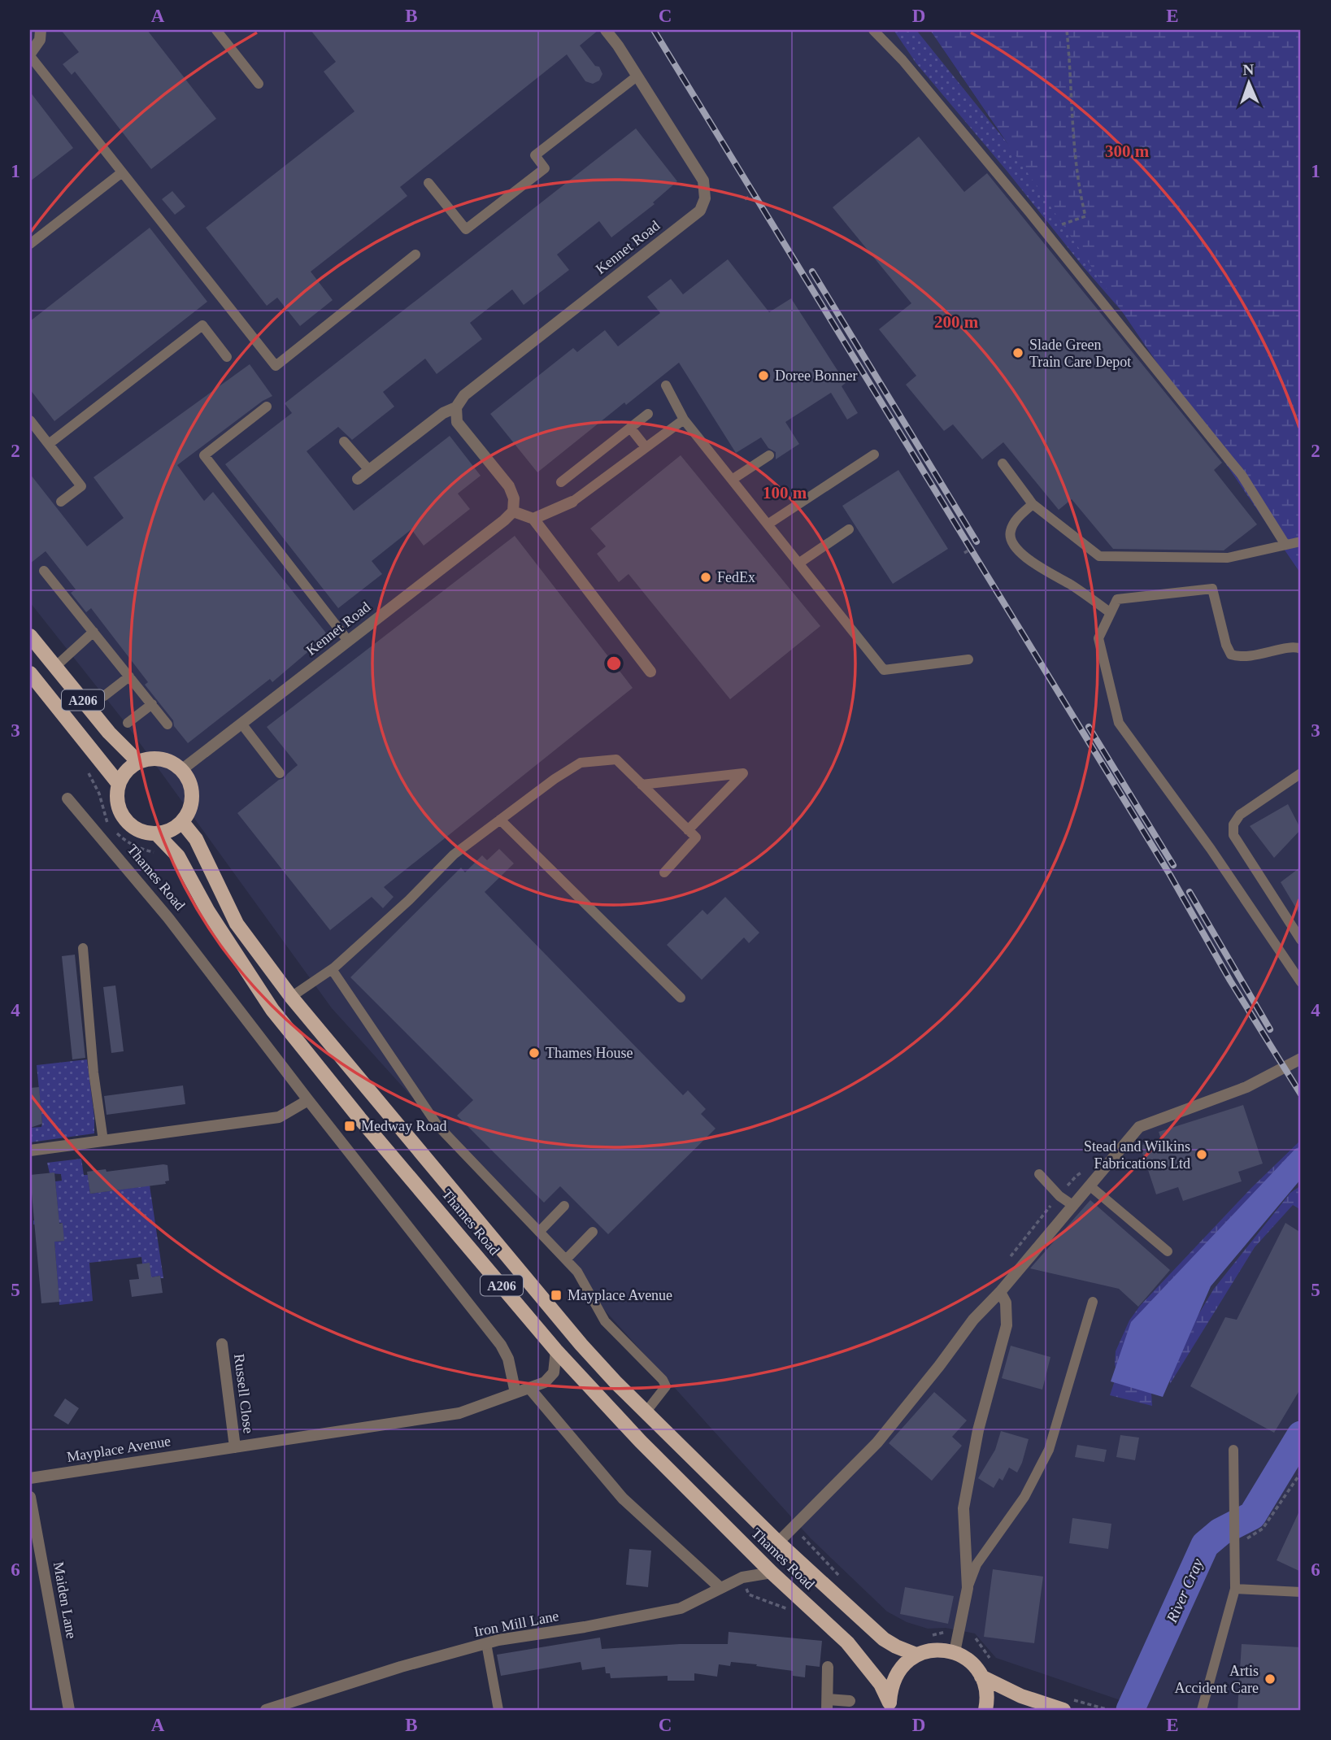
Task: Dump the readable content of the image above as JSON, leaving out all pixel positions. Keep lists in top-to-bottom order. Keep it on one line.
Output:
{"streets":{"main road":["A206","Thames Road"],"street":["Kennet Road","Russell Close","Mayplace Avenue","Maiden Lane","Iron Mill Lane"]},"crossings":[["Kennet Road","A206"],["Kennet Road","Thames Road"],["A206","Thames Road"],["Thames Road","Mayplace Avenue"],["Thames Road","Iron Mill Lane"],["Russell Close","Mayplace Avenue"]],"water":["River Cray"],"places":{"other":["Slade Green Train Care Depot","Doree Bonner","FedEx","Thames House","Stead and Wilkins Fabrications Ltd","Artis Accident Care"],"transit":["Medway Road","Mayplace Avenue"]},"north":"top","grid":{"columns":["A","B","C","D","E"],"rows":["1","2","3","4","5","6"]},"rings":["300 m","200 m","100 m"]}
